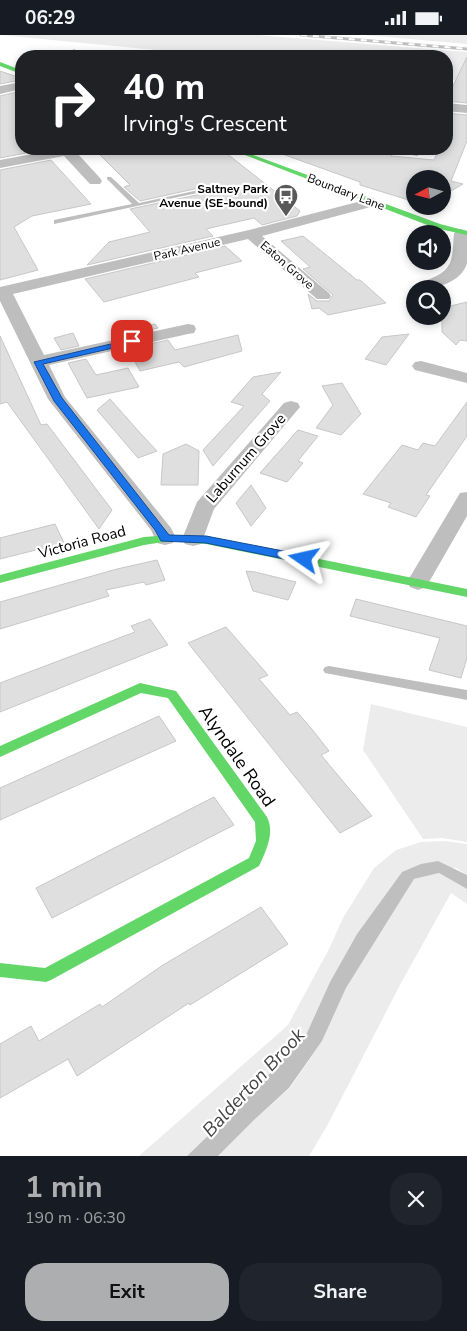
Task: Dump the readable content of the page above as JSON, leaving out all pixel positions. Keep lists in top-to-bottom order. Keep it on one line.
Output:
{"streets":{"street":["Boundary Lane","Park Avenue","Eaton Grove","Laburnum Grove","Victoria Road","Alyndale Road"]},"crossings":[["Boundary Lane","Park Avenue"],["Park Avenue","Eaton Grove"],["Laburnum Grove","Victoria Road"]],"water":["Balderton Brook"],"places":{"bus stop":["Saltney Park Avenue (SE-bound)"]},"north":"left","page":{"status":"06:29","turn":["40 m","Irving's Crescent"],"heading":["1 min","190 m · 06:30"],"buttons":["Exit","Share"]}}
